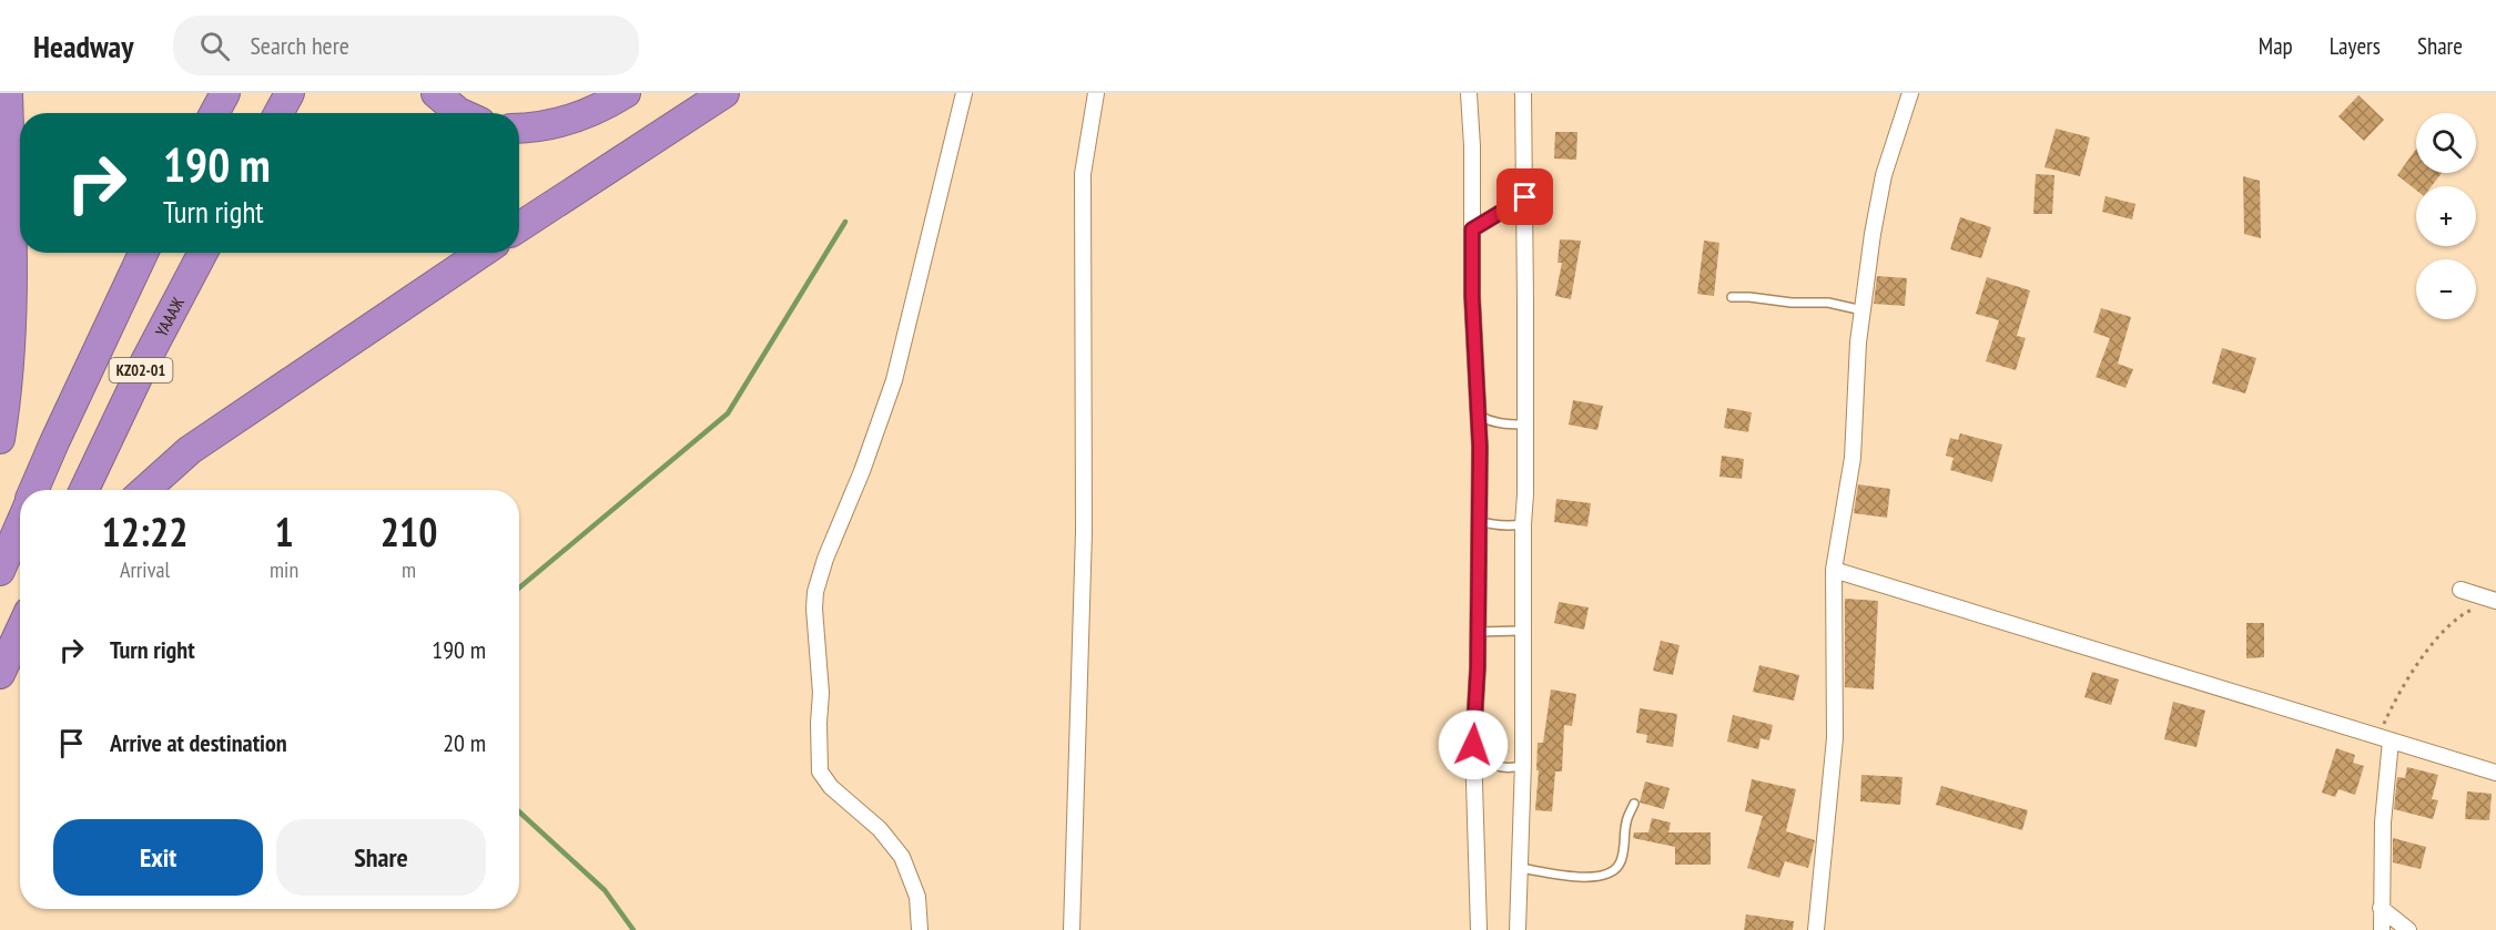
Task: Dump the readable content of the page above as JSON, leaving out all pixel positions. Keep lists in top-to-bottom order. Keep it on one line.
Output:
{"streets":{"highway":["ҮАААЖ","KZ02-01"]},"page":{"header":"Headway","search":"Search here","nav":["Map","Layers","Share"],"map_buttons":["+","−"],"turn":["190 m","Turn right"],"eta":["12:22","Arrival","1","min","210","m"],"list":[{"name":"Turn right","value":"190 m"},{"name":"Arrive at destination","value":"20 m"}],"buttons":["Exit","Share"]}}
